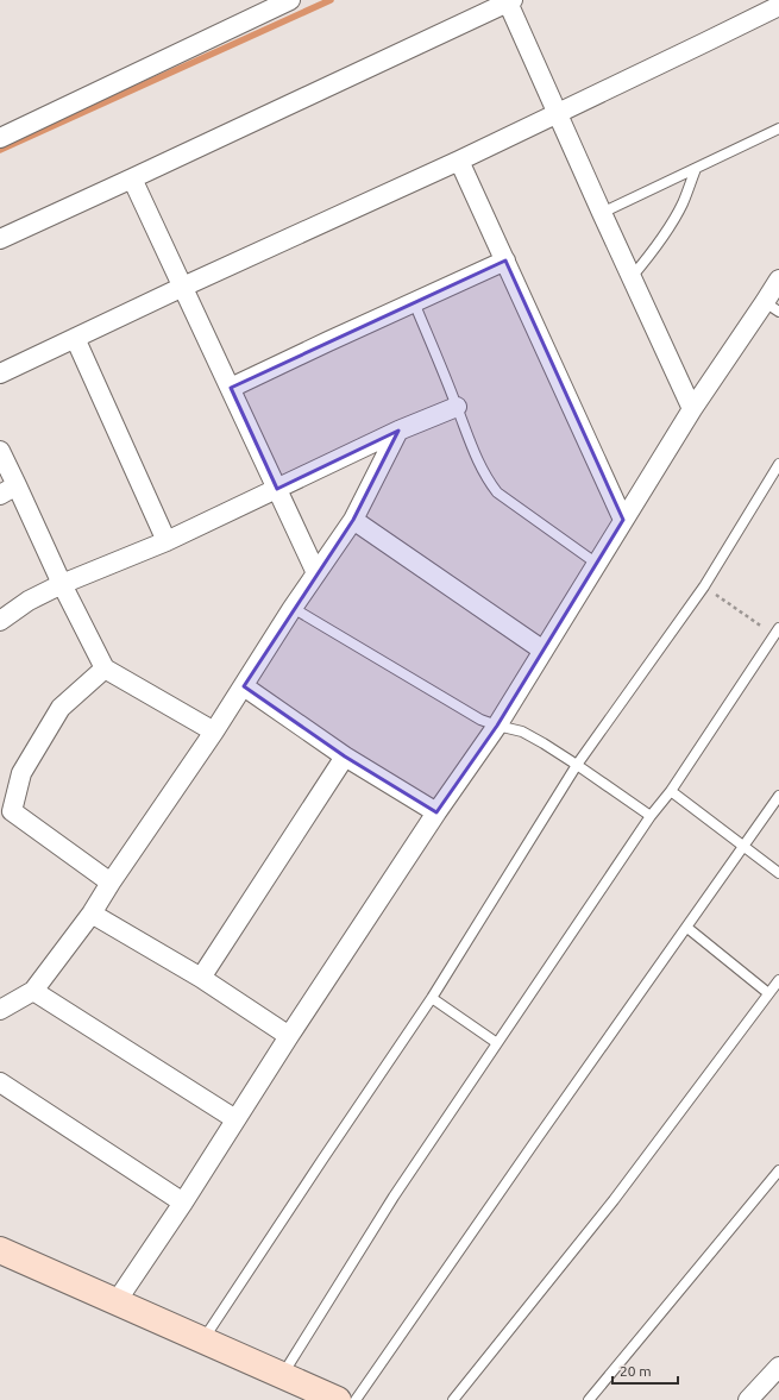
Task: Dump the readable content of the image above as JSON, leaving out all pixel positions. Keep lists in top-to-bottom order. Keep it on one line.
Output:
{"scale_bar":"20 m"}
